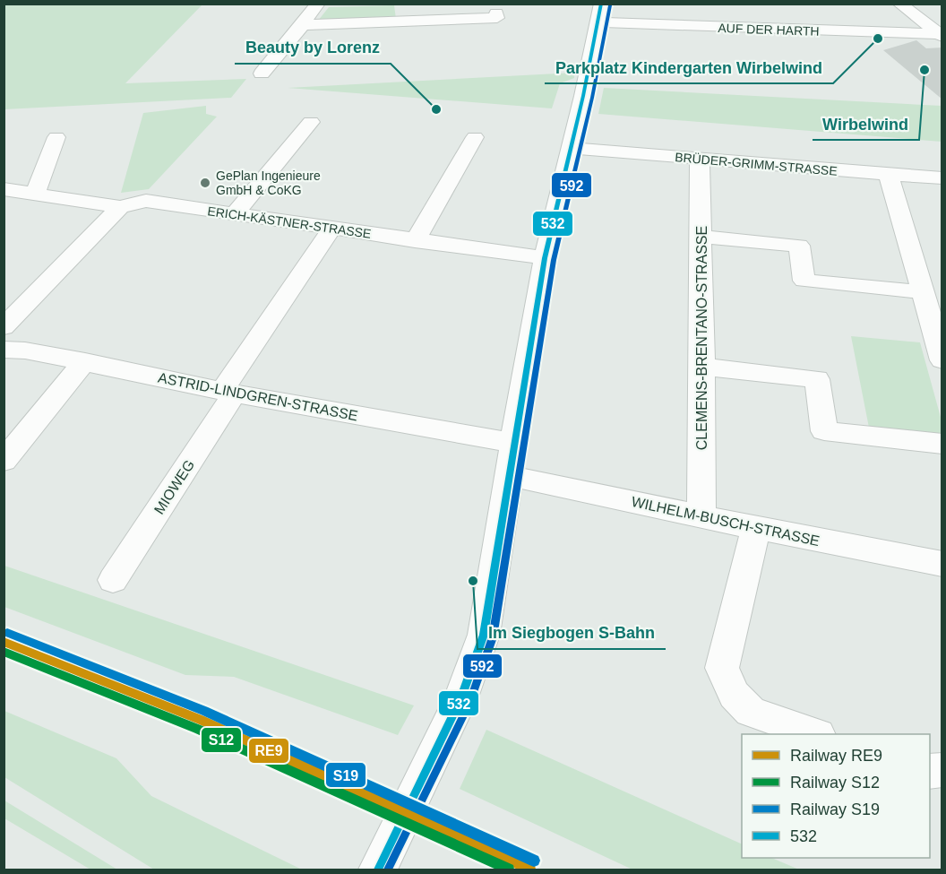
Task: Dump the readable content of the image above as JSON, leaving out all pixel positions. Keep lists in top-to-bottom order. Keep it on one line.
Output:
{"streets":{"street":["AUF DER HARTH","BRÜDER-GRIMM-STRASSE","ERICH-KÄSTNER-STRASSE","CLEMENS-BRENTANO-STRASSE","ASTRID-LINDGREN-STRASSE","MIOWEG","WILHELM-BUSCH-STRASSE"]},"crossings":[["BRÜDER-GRIMM-STRASSE","CLEMENS-BRENTANO-STRASSE"],["ERICH-KÄSTNER-STRASSE","MIOWEG"],["CLEMENS-BRENTANO-STRASSE","WILHELM-BUSCH-STRASSE"],["ASTRID-LINDGREN-STRASSE","MIOWEG"]],"places":["Parkplatz Kindergarten Wirbelwind","Wirbelwind","Beauty by Lorenz","GePlan Ingenieure GmbH & CoKG","Im Siegbogen S-Bahn"],"lines":["transit line 532","transit line 592","rail line S19","rail line RE9","rail line S12"],"legend":["Railway RE9","Railway S12","Railway S19","532"]}
